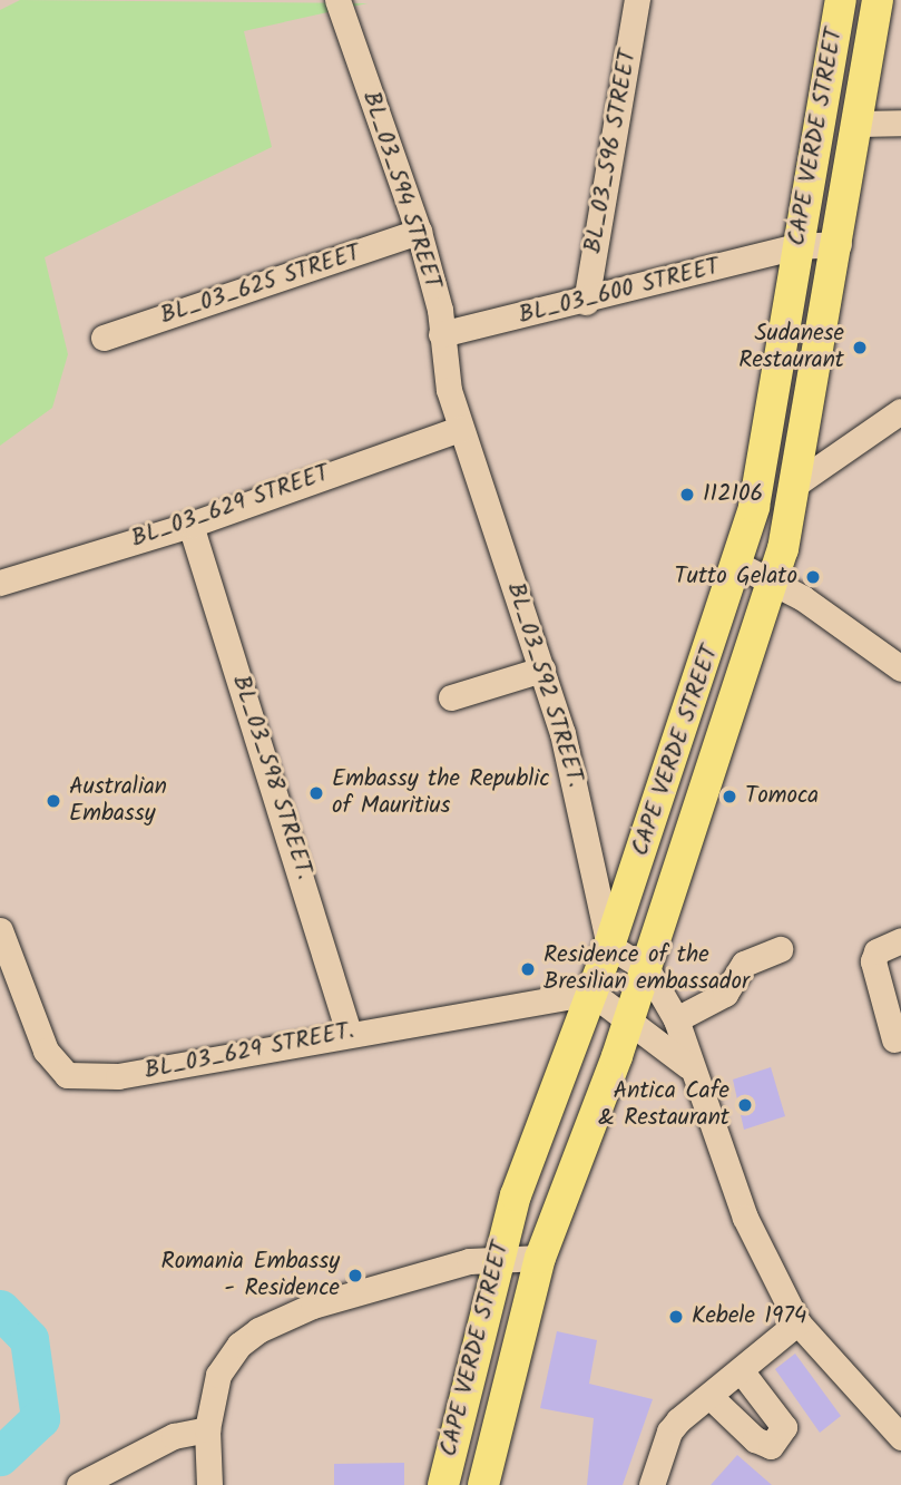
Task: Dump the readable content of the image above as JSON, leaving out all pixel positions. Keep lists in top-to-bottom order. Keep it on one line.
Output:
{"streets":{"main road":["CAPE VERDE STREET"],"street":["BL_03_596 STREET","BL_03_594 STREET","BL_03_625 STREET","BL_03_600 STREET","BL_03_629 STREET","BL_03_592 STREET.","BL_03_598 STREET.","BL_03_629 STREET."]},"crossings":[["CAPE VERDE STREET","BL_03_600 STREET"],["CAPE VERDE STREET","BL_03_592 STREET."],["CAPE VERDE STREET","BL_03_629 STREET."],["BL_03_596 STREET","BL_03_600 STREET"],["BL_03_594 STREET","BL_03_625 STREET"],["BL_03_594 STREET","BL_03_600 STREET"],["BL_03_594 STREET","BL_03_629 STREET"],["BL_03_594 STREET","BL_03_592 STREET."],["BL_03_629 STREET","BL_03_592 STREET."],["BL_03_629 STREET","BL_03_598 STREET."],["BL_03_598 STREET.","BL_03_629 STREET."]],"places":["Sudanese Restaurant","112106","Tutto Gelato","Embassy the Republic of Mauritius","Tomoca","Australian Embassy","Residence of the Bresilian embassador","Antica Cafe & Restaurant","Romania Embassy - Residence","Kebele 1974"]}
